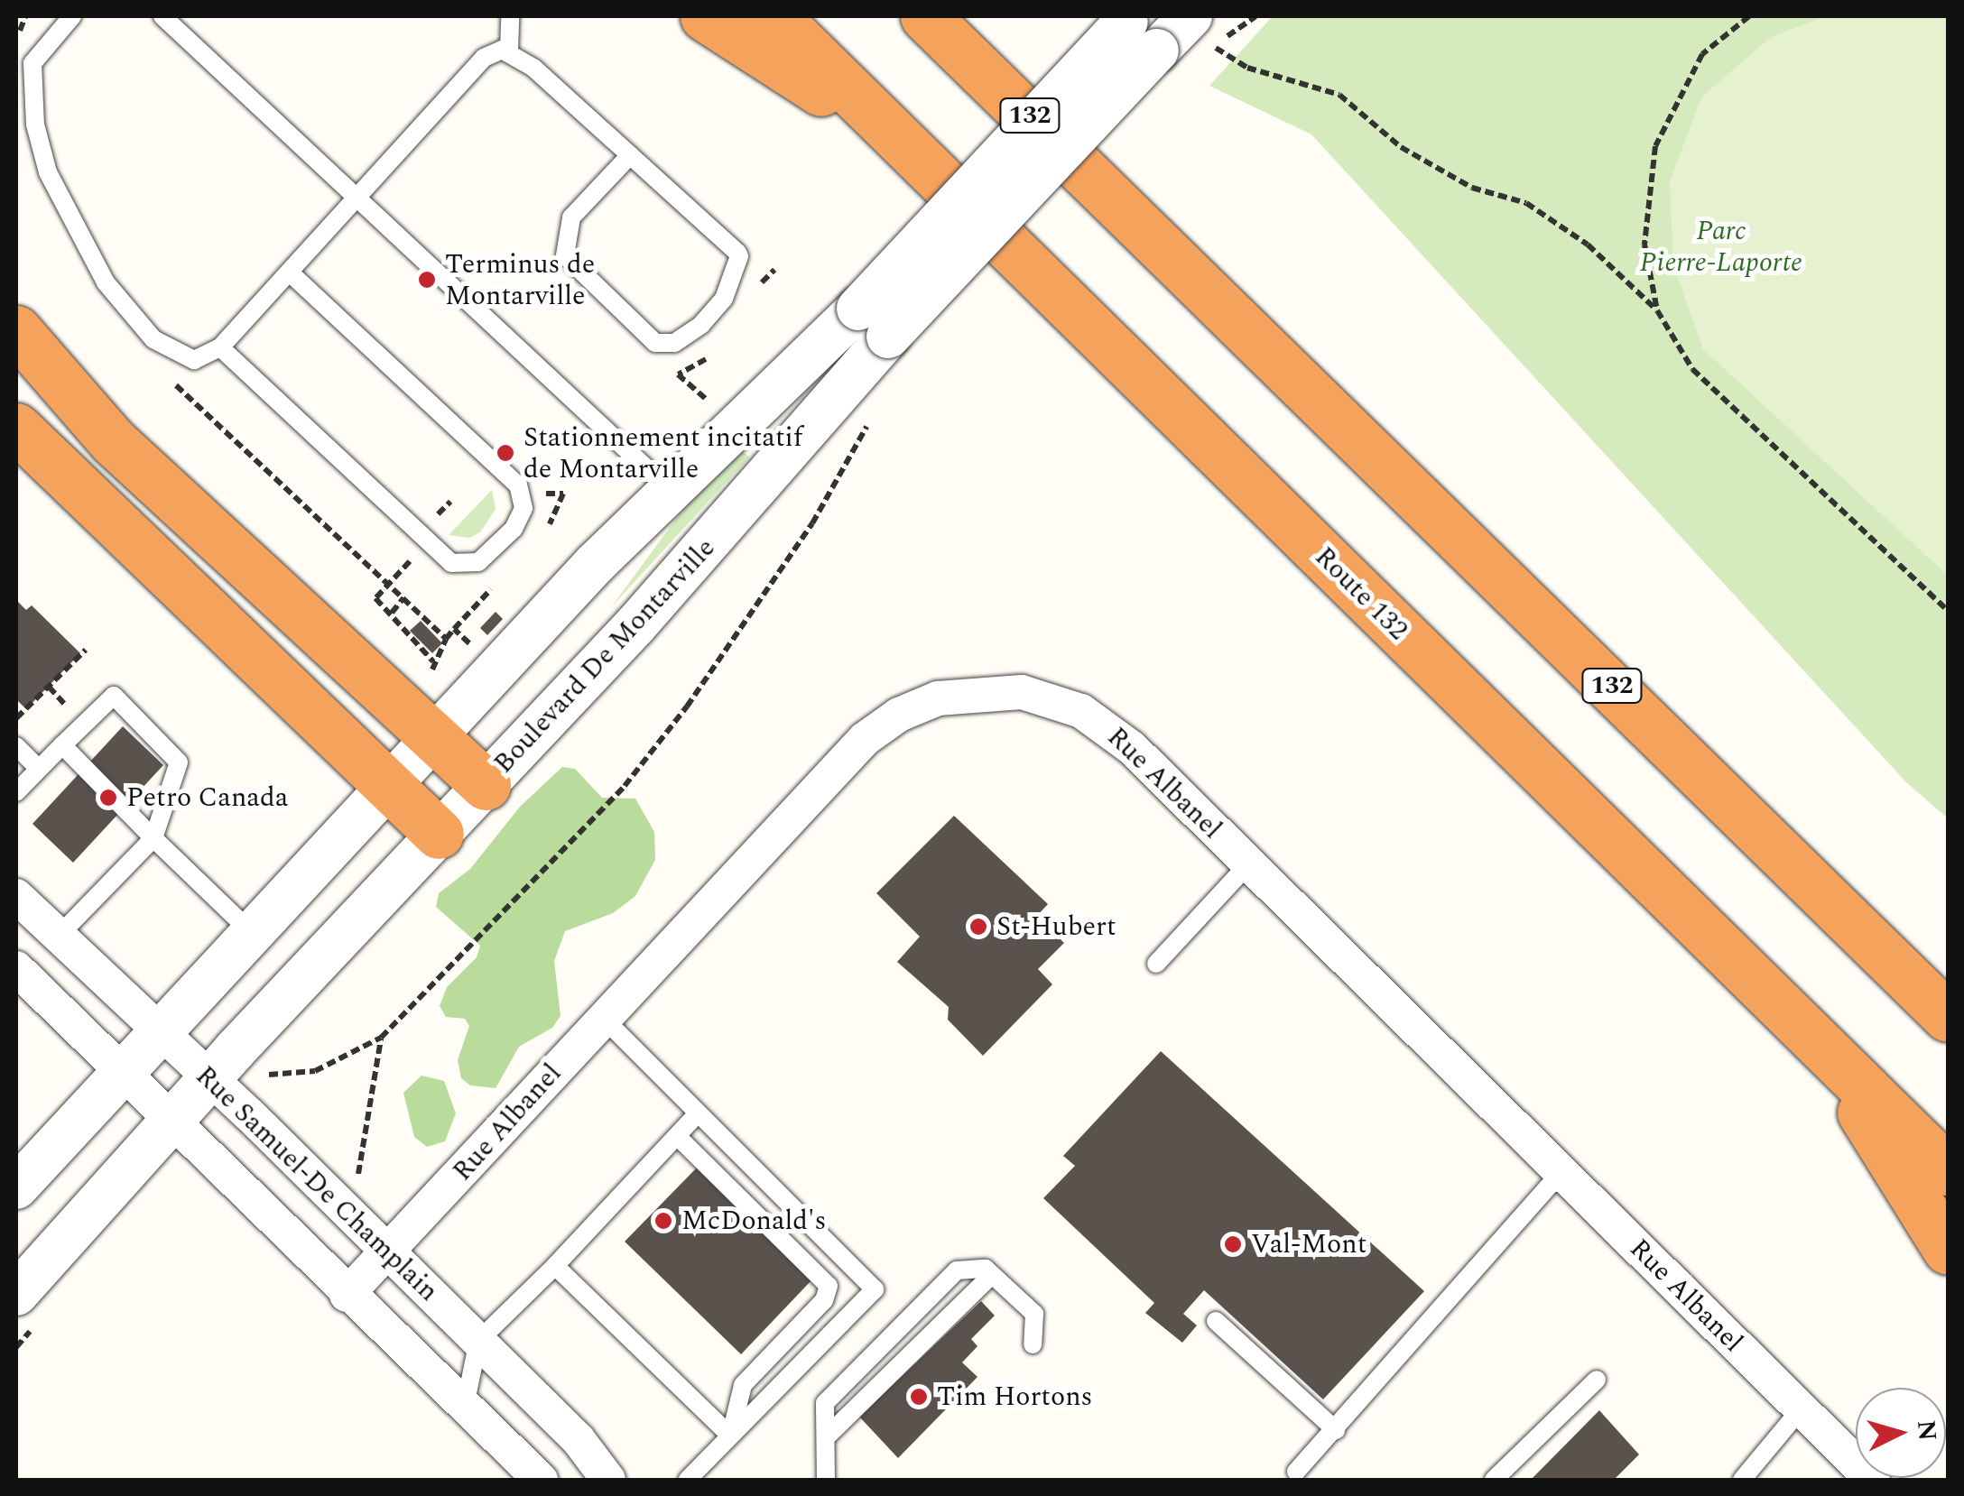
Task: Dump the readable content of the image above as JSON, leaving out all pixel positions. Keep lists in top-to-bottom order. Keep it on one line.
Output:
{"streets":{"highway":["132","Route 132"],"street":["Boulevard De Montarville","Rue Albanel","Rue Samuel-De Champlain"]},"crossings":[["Boulevard De Montarville","Rue Samuel-De Champlain"],["Rue Albanel","Rue Samuel-De Champlain"]],"parks":["Parc Pierre-Laporte"],"places":["Terminus de Montarville","Stationnement incitatif de Montarville","Petro Canada","St-Hubert","McDonald's","Val-Mont","Tim Hortons"],"north":"right"}
